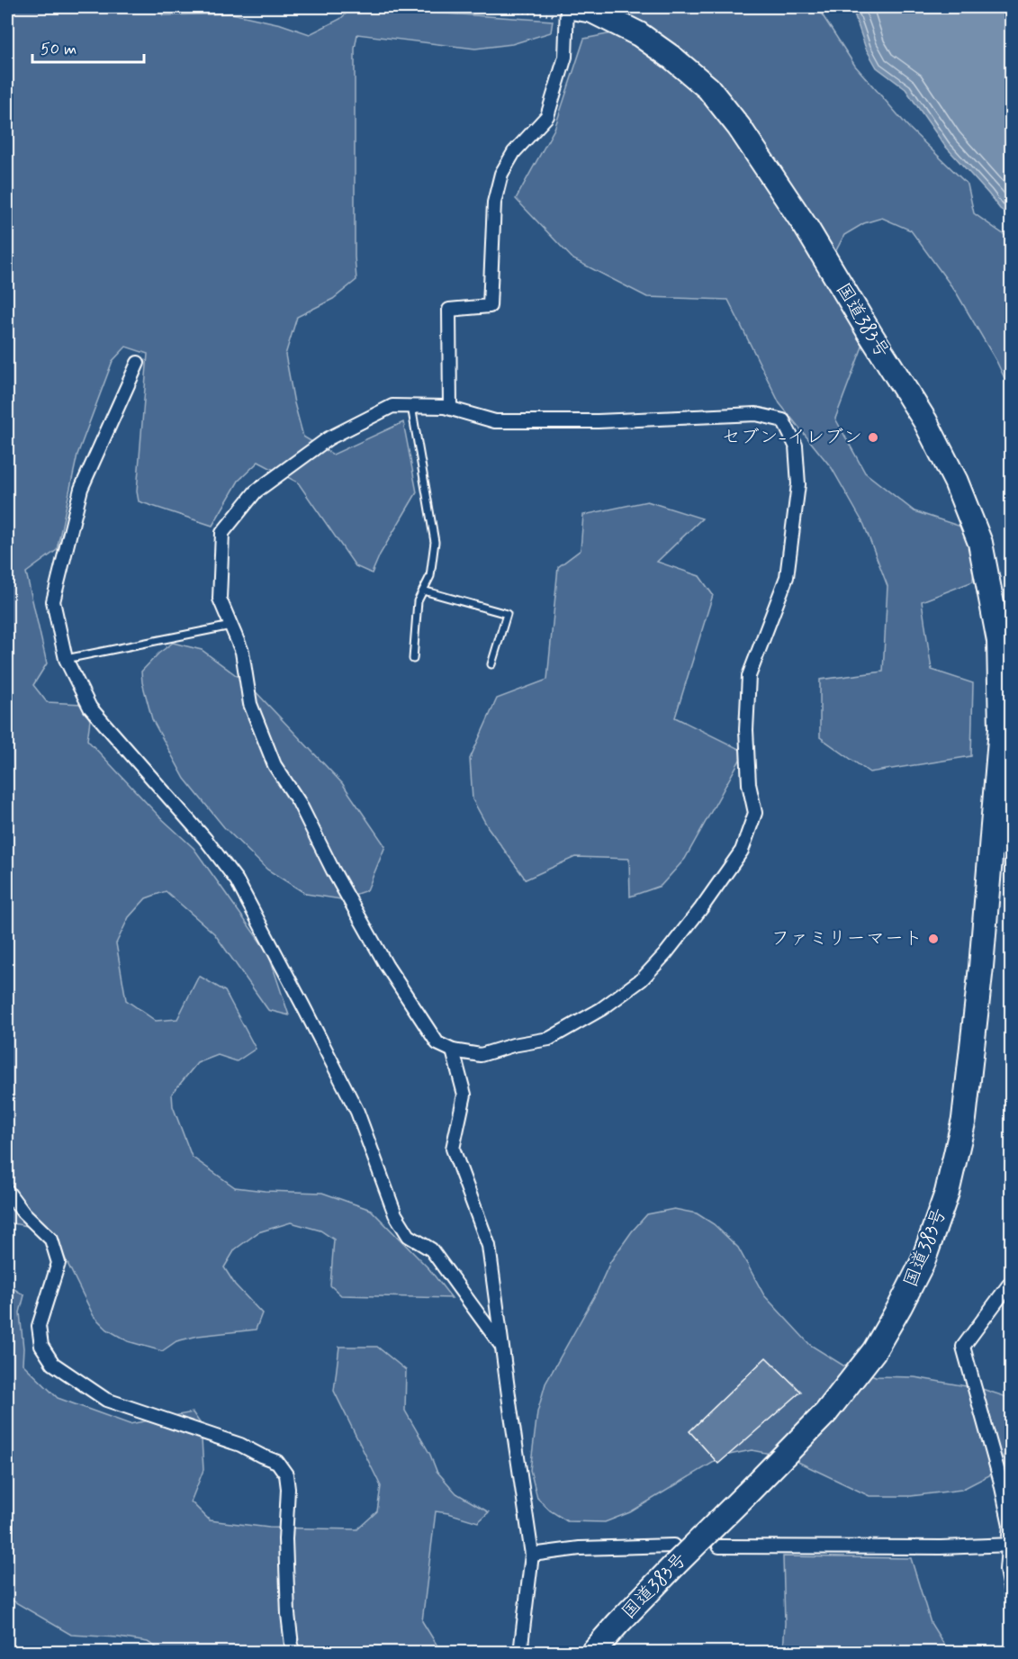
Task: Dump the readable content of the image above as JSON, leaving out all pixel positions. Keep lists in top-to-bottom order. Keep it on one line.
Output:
{"streets":{"highway":["国道383号"]},"places":["セブン-イレブン","ファミリーマート"],"scale_bar":"50 m"}
